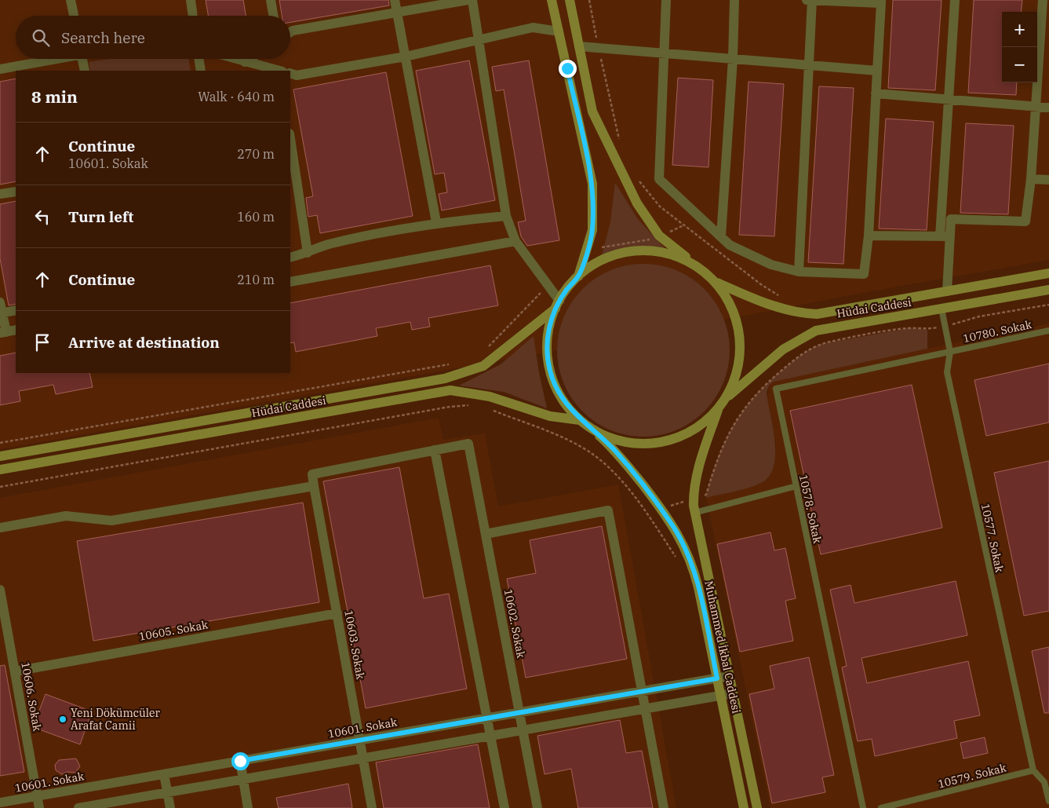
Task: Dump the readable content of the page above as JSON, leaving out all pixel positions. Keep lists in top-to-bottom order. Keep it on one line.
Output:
{"streets":{"street":["Hüdai Caddesi","10602. Sokak","10605. Sokak","10603. Sokak","Muhammed İkbal Caddesi","10606. Sokak","10601. Sokak"],"lane":["10780. Sokak","10578. Sokak","10577. Sokak","10579. Sokak"]},"crossings":[["Hüdai Caddesi","10577. Sokak"],["Hüdai Caddesi","Muhammed İkbal Caddesi"],["10780. Sokak","10578. Sokak"],["10780. Sokak","10577. Sokak"],["10578. Sokak","10577. Sokak"],["10577. Sokak","10579. Sokak"],["10602. Sokak","10601. Sokak"],["10605. Sokak","10603. Sokak"],["10605. Sokak","10606. Sokak"],["10603. Sokak","10601. Sokak"],["Muhammed İkbal Caddesi","10601. Sokak"],["10606. Sokak","10601. Sokak"]],"places":["Yeni Dökümcüler Arafat Camii"],"page":{"map_buttons":["+","−"],"search":"Search here","heading":["8 min","Walk · 640 m"],"list":[["Continue","10601. Sokak","270 m"],["Turn left","160 m"],["Continue","210 m"],"Arrive at destination"]}}
